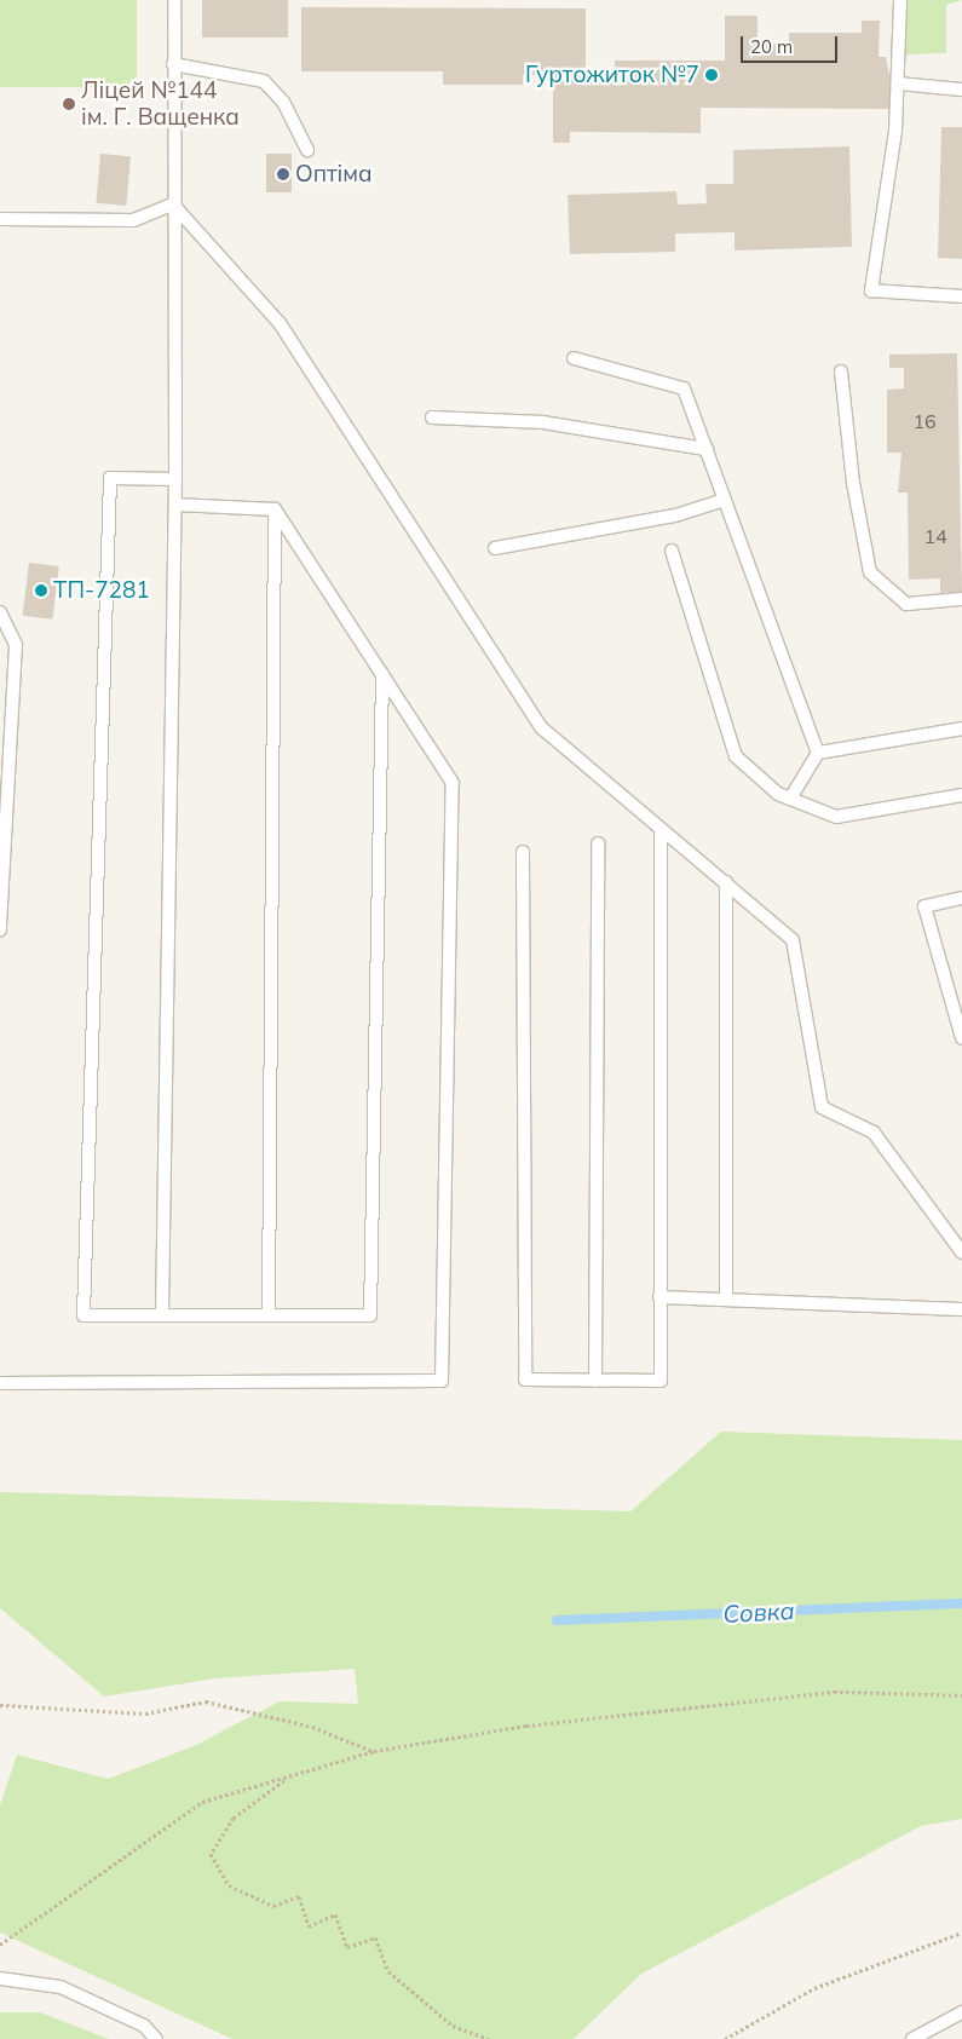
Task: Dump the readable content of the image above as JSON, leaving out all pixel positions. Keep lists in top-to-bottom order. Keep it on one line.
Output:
{"water":["Совка"],"places":["Гуртожиток №7","Ліцей №144 ім. Г. Ващенка","Оптіма","ТП-7281"],"house_numbers":["16","14"],"scale_bar":"20 m"}
